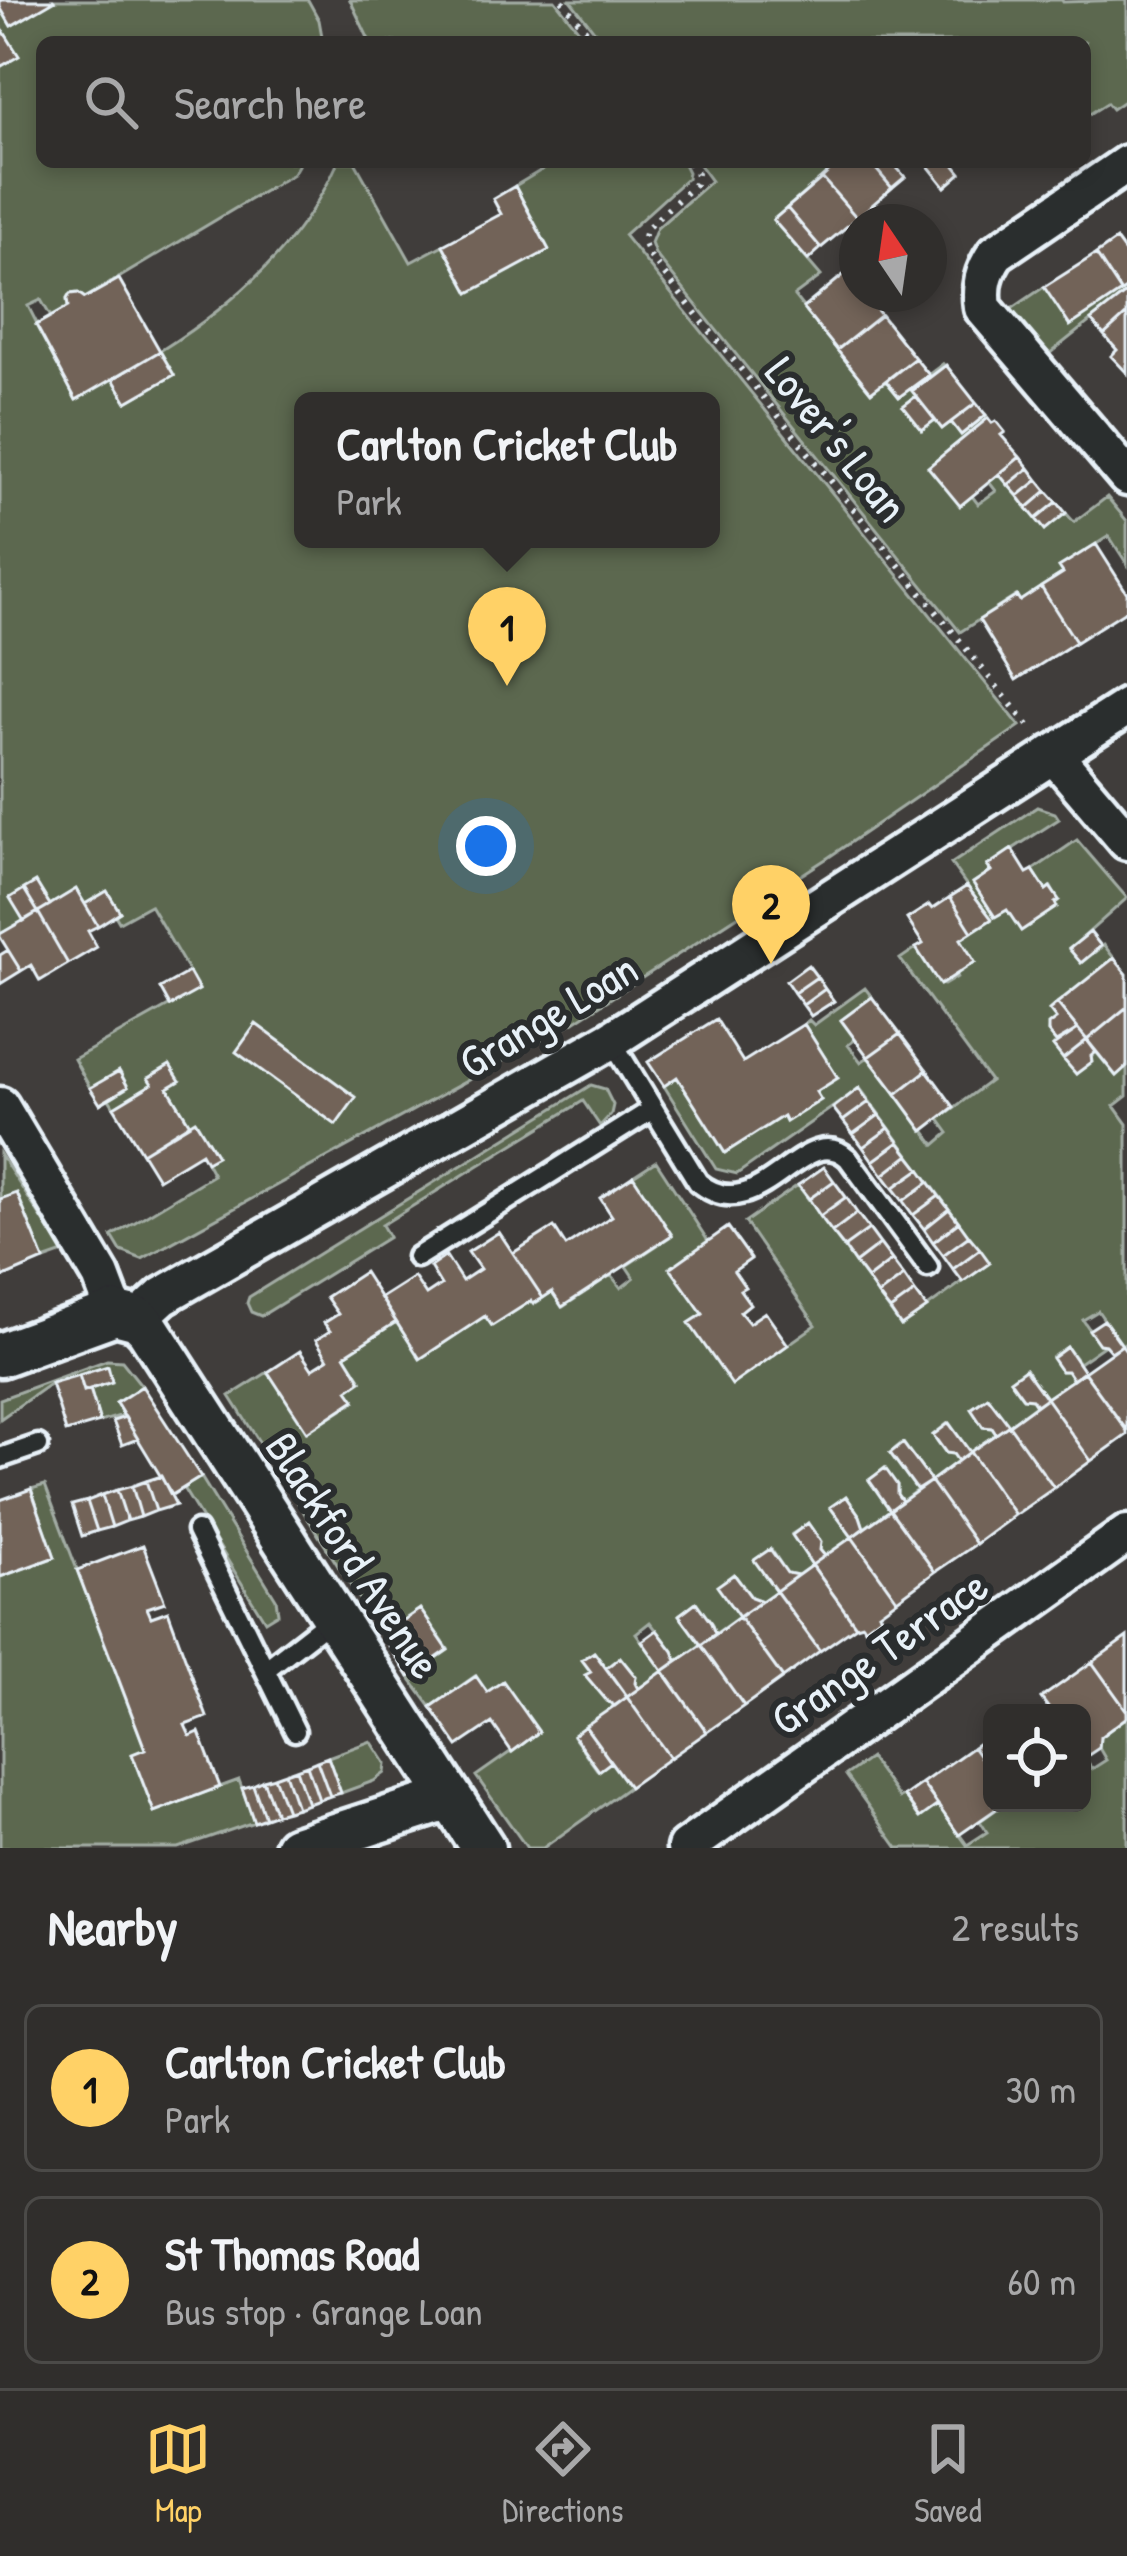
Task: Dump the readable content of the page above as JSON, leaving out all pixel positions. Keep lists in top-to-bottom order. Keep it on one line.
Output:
{"streets":{"street":["Grange Loan","Blackford Avenue","Grange Terrace"],"path":["Lover's Loan"]},"crossings":[["Lover's Loan","Grange Loan"],["Grange Loan","Blackford Avenue"]],"north":"top","page":{"search":"Search here","popup":["Carlton Cricket Club","Park"],"pins":["1","2"],"heading":["Nearby","2 results"],"list":[{"mark":"1","name":"Carlton Cricket Club","note":"Park","value":"30 m"},{"mark":"2","name":"St Thomas Road","note":"Bus stop · Grange Loan","value":"60 m"}],"nav":["Map","Directions","Saved"]}}
